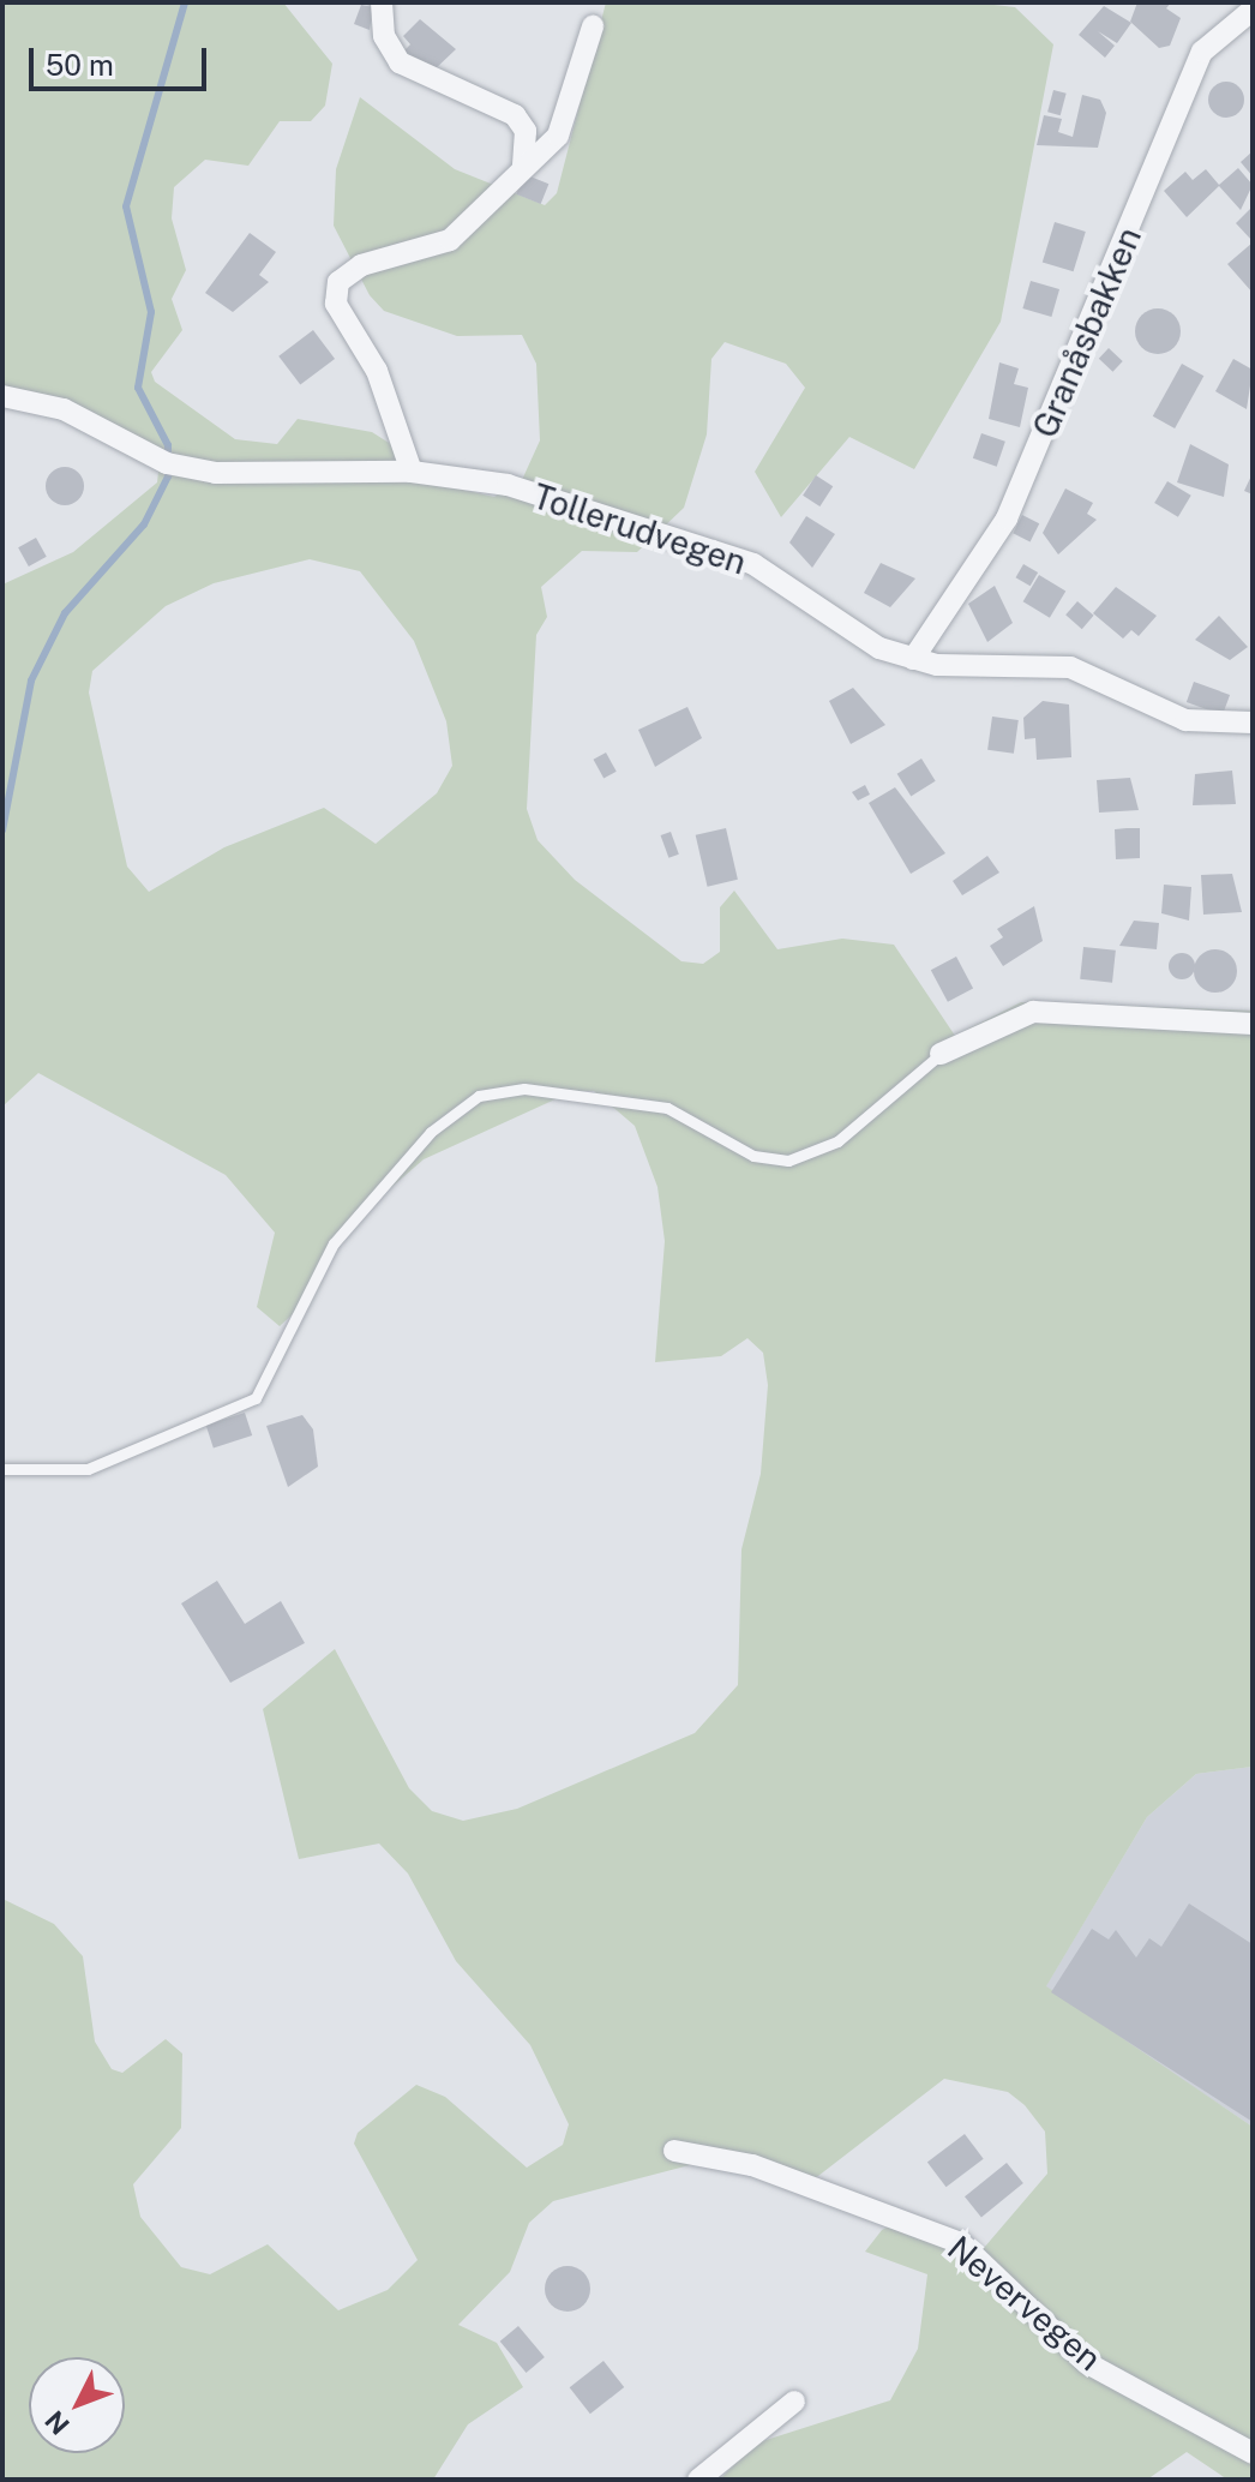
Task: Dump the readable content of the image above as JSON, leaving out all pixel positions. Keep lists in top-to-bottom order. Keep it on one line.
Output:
{"streets":{"street":["Granåsbakken","Tollerudvegen","Nevervegen"]},"crossings":[["Granåsbakken","Tollerudvegen"]],"scale_bar":"50 m","north":"bottom left"}
